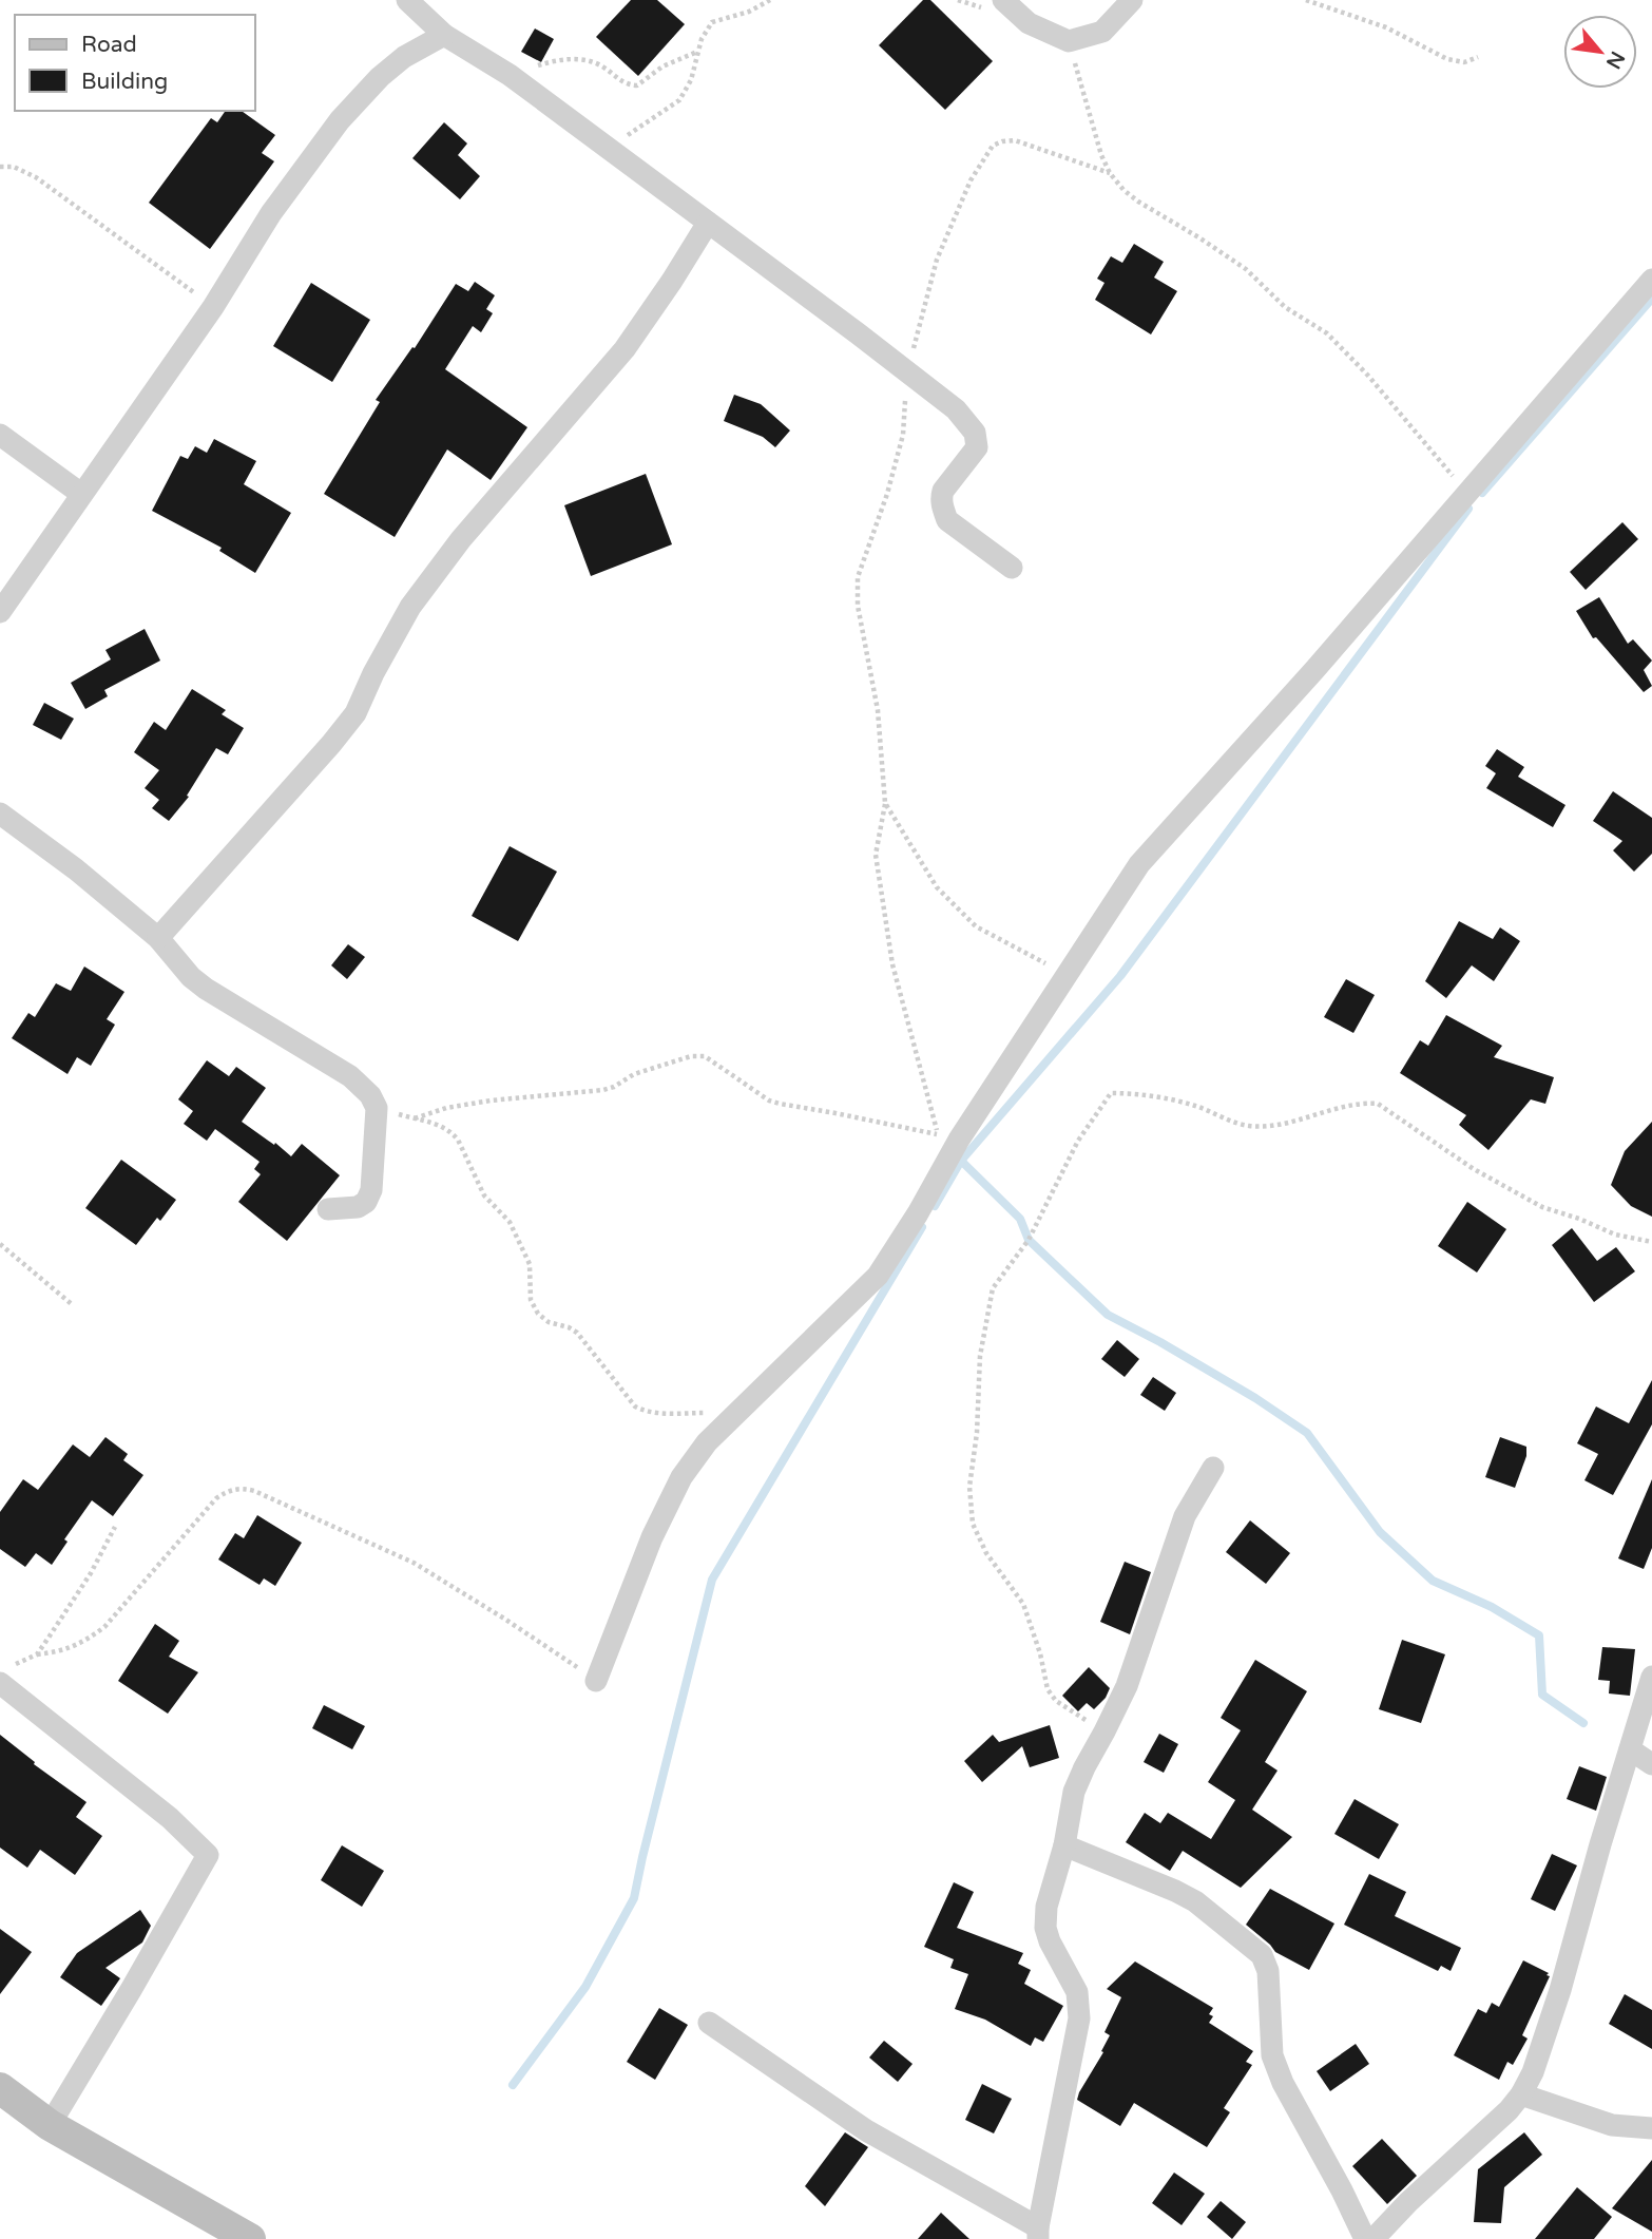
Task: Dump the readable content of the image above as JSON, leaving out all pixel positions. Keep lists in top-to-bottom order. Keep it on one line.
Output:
{"legend":["Road","Building"],"north":"bottom right"}
